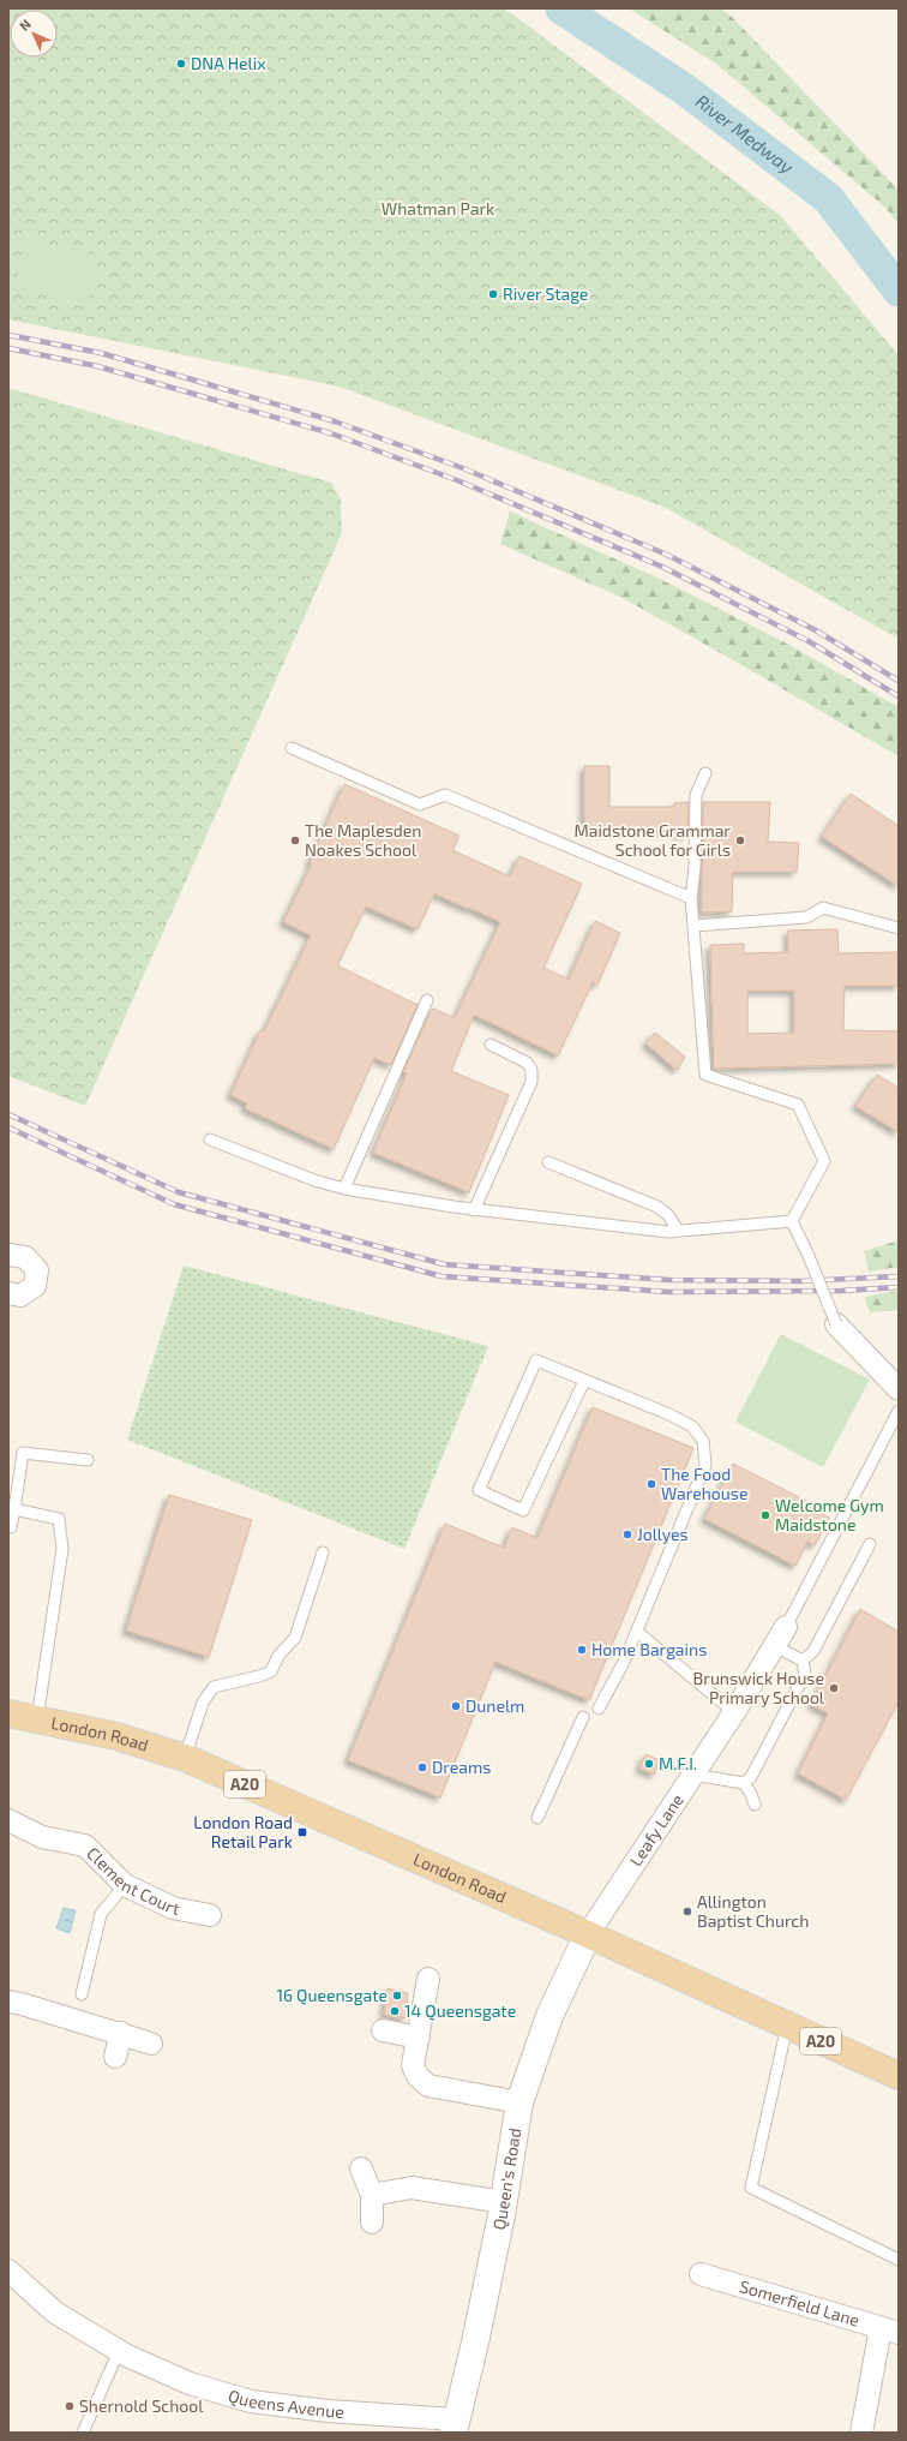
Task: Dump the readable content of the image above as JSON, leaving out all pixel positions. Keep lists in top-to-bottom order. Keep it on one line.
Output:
{"streets":{"main road":["London Road","A20"],"street":["Leafy Lane","Clement Court","Queen's Road","Somerfield Lane","Queens Avenue"]},"crossings":[["London Road","Leafy Lane"],["London Road","Queen's Road"],["Leafy Lane","Queen's Road"],["Queen's Road","Queens Avenue"]],"water":["River Medway"],"parks":["Whatman Park"],"places":{"other":["DNA Helix","River Stage","The Maplesden Noakes School","Maidstone Grammar School for Girls","The Food Warehouse","Welcome Gym Maidstone","Jollyes","Home Bargains","Brunswick House Primary School","Dunelm","M.F.I.","Dreams","Allington Baptist Church","16 Queensgate","14 Queensgate","Shernold School"],"transit":["London Road Retail Park"]},"north":"top left"}
